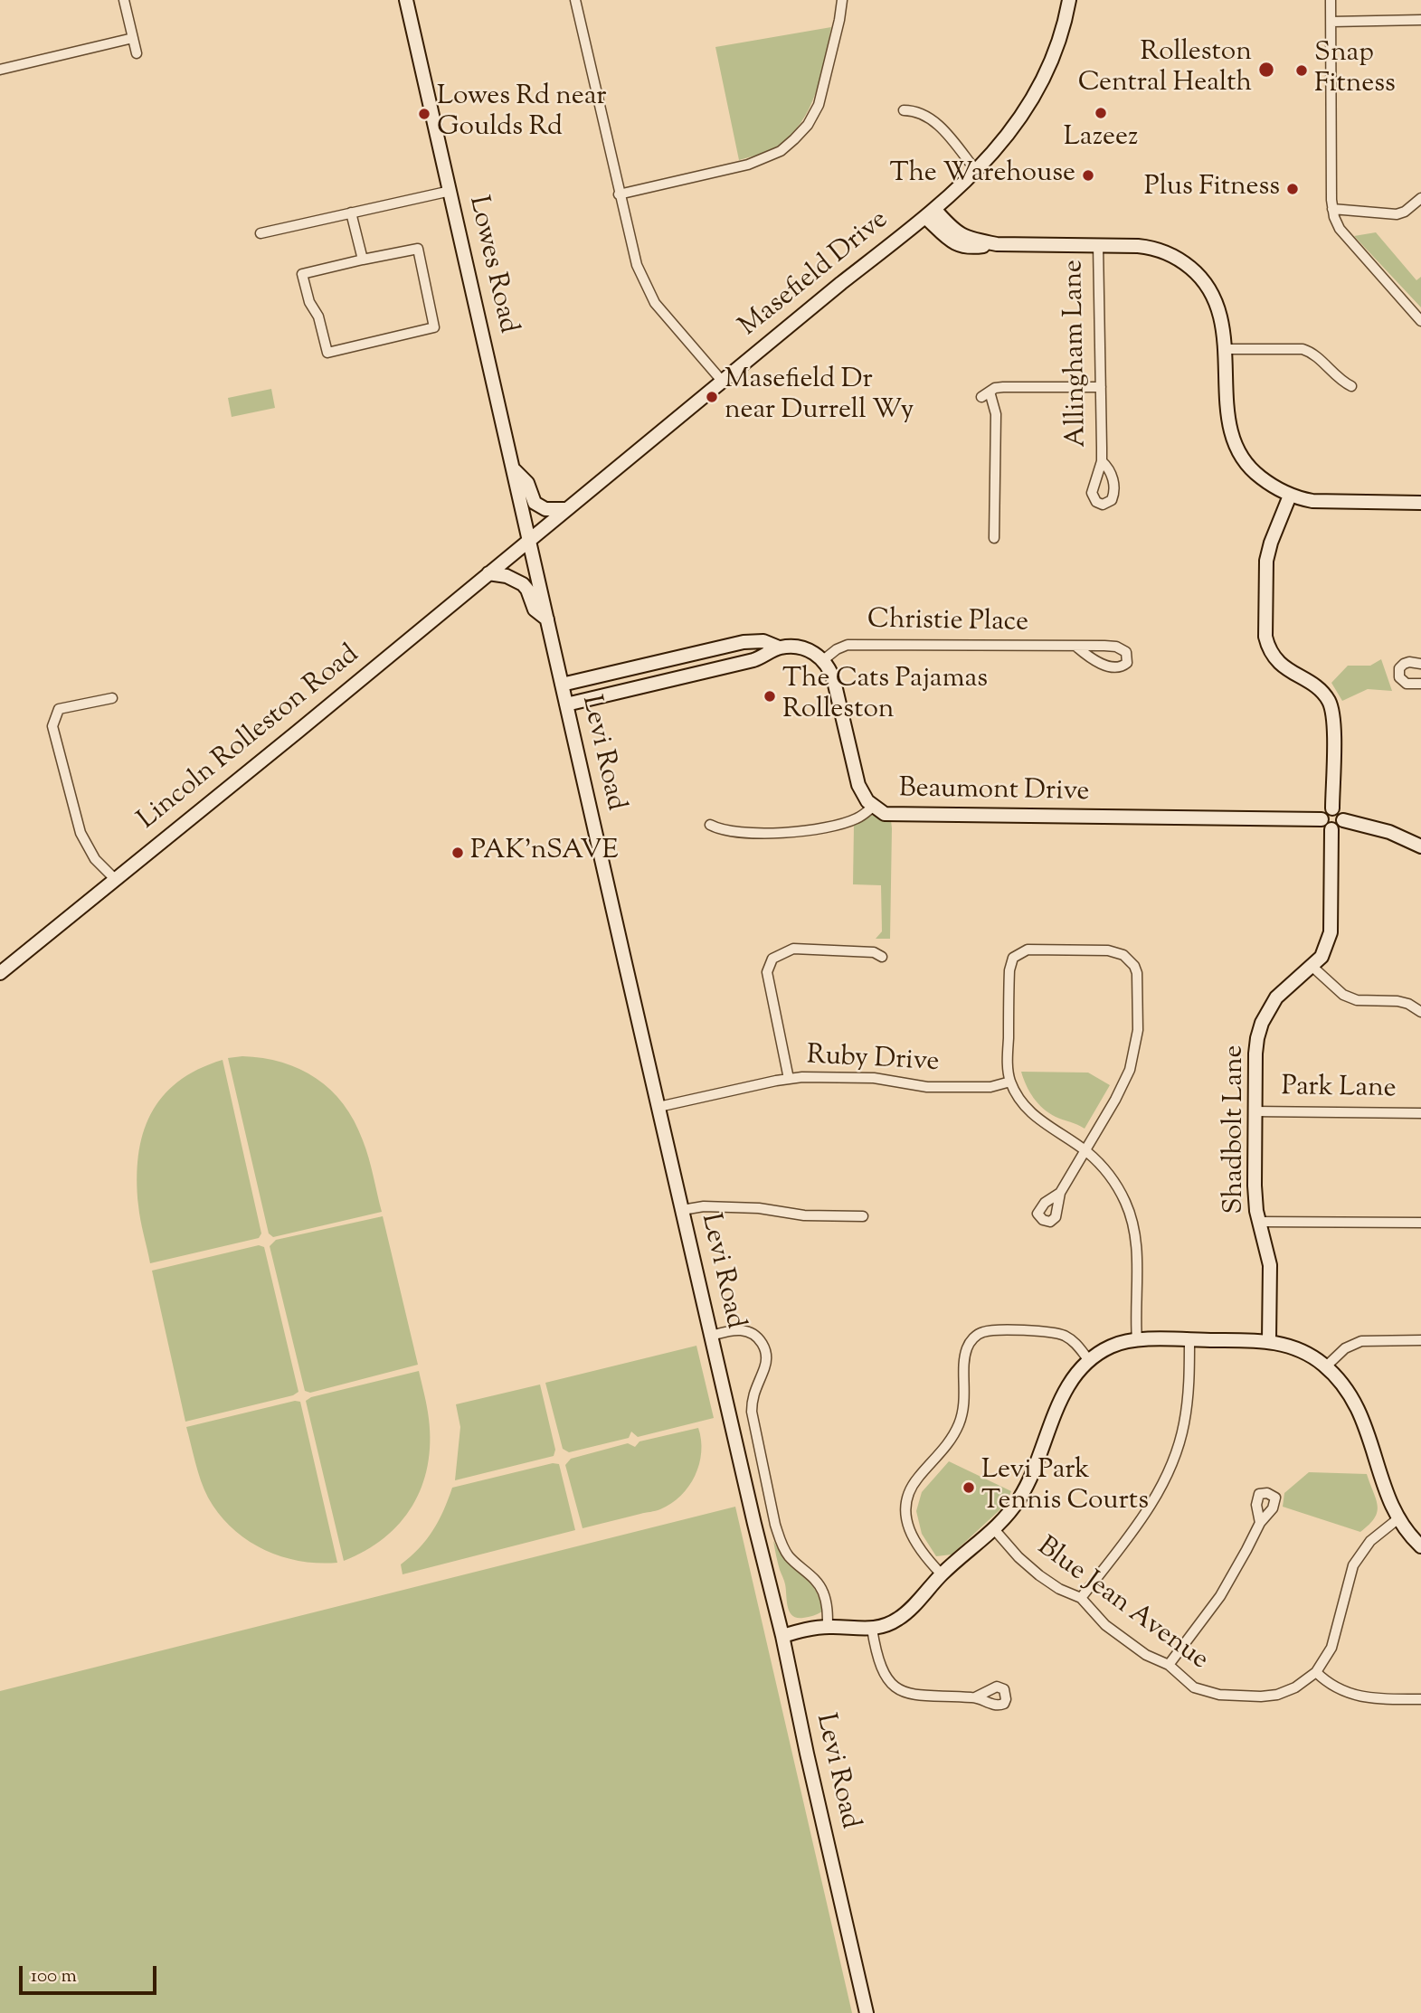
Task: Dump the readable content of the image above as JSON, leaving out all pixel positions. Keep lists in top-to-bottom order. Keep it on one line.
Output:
{"streets":{"street":["Lowes Road","Masefield Drive","Allingham Lane","Christie Place","Lincoln Rolleston Road","Levi Road","Beaumont Drive","Ruby Drive","Park Lane","Shadbolt Lane","Blue Jean Avenue"]},"crossings":[["Lowes Road","Masefield Drive"],["Lowes Road","Lincoln Rolleston Road"],["Lowes Road","Levi Road"],["Masefield Drive","Lincoln Rolleston Road"],["Masefield Drive","Levi Road"],["Christie Place","Beaumont Drive"],["Lincoln Rolleston Road","Levi Road"],["Levi Road","Ruby Drive"],["Beaumont Drive","Shadbolt Lane"],["Park Lane","Shadbolt Lane"]],"places":["Rolleston Central Health","Snap Fitness","Lazeez","Lowes Rd near Goulds Rd","The Warehouse","Plus Fitness","Masefield Dr near Durrell Wy","The Cats Pajamas Rolleston","PAK'nSAVE","Levi Park Tennis Courts"],"scale_bar":"100 m"}
